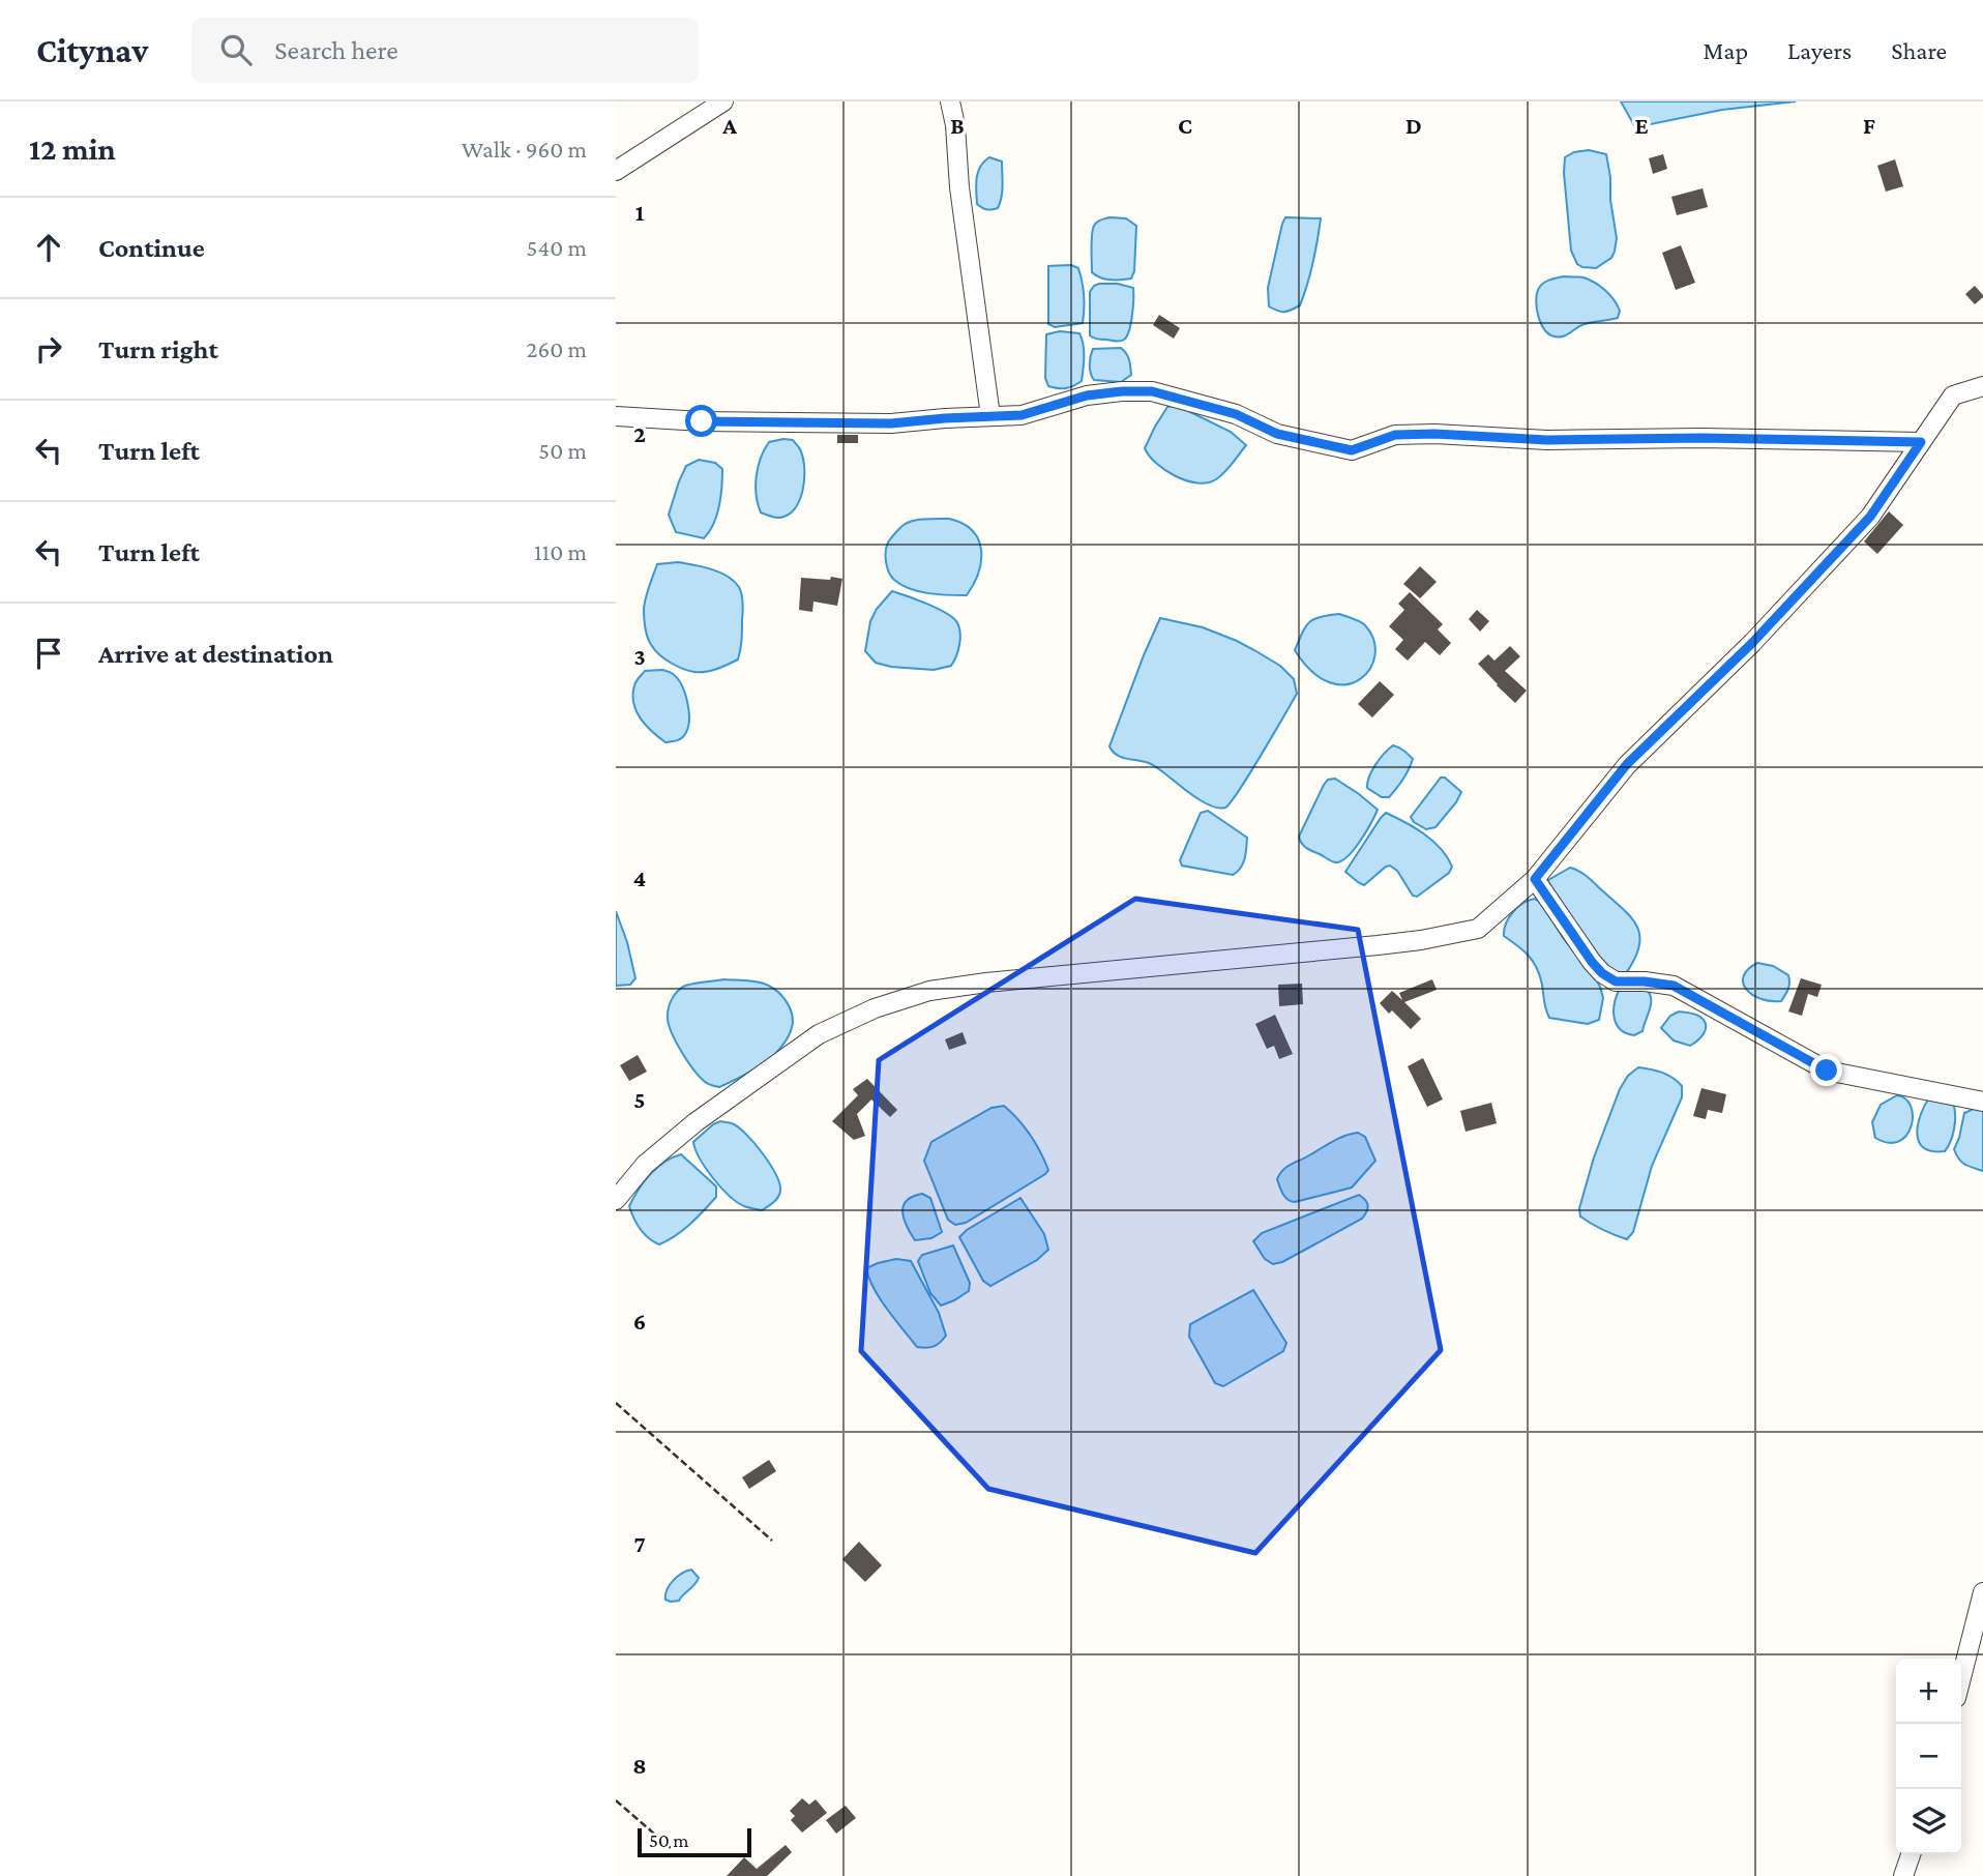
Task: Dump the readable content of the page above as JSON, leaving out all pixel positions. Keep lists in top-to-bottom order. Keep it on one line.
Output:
{"scale_bar":"50 m","page":{"header":"Citynav","search":"Search here","nav":["Map","Layers","Share"],"heading":["12 min","Walk · 960 m"],"list":[["Continue","540 m"],["Turn right","260 m"],["Turn left","50 m"],["Turn left","110 m"],"Arrive at destination"],"map_buttons":["+","−"],"scale":"50 m"},"grid":{"columns":["A","B","C","D","E","F"],"rows":["1","2","3","4","5","6","7","8"]}}
